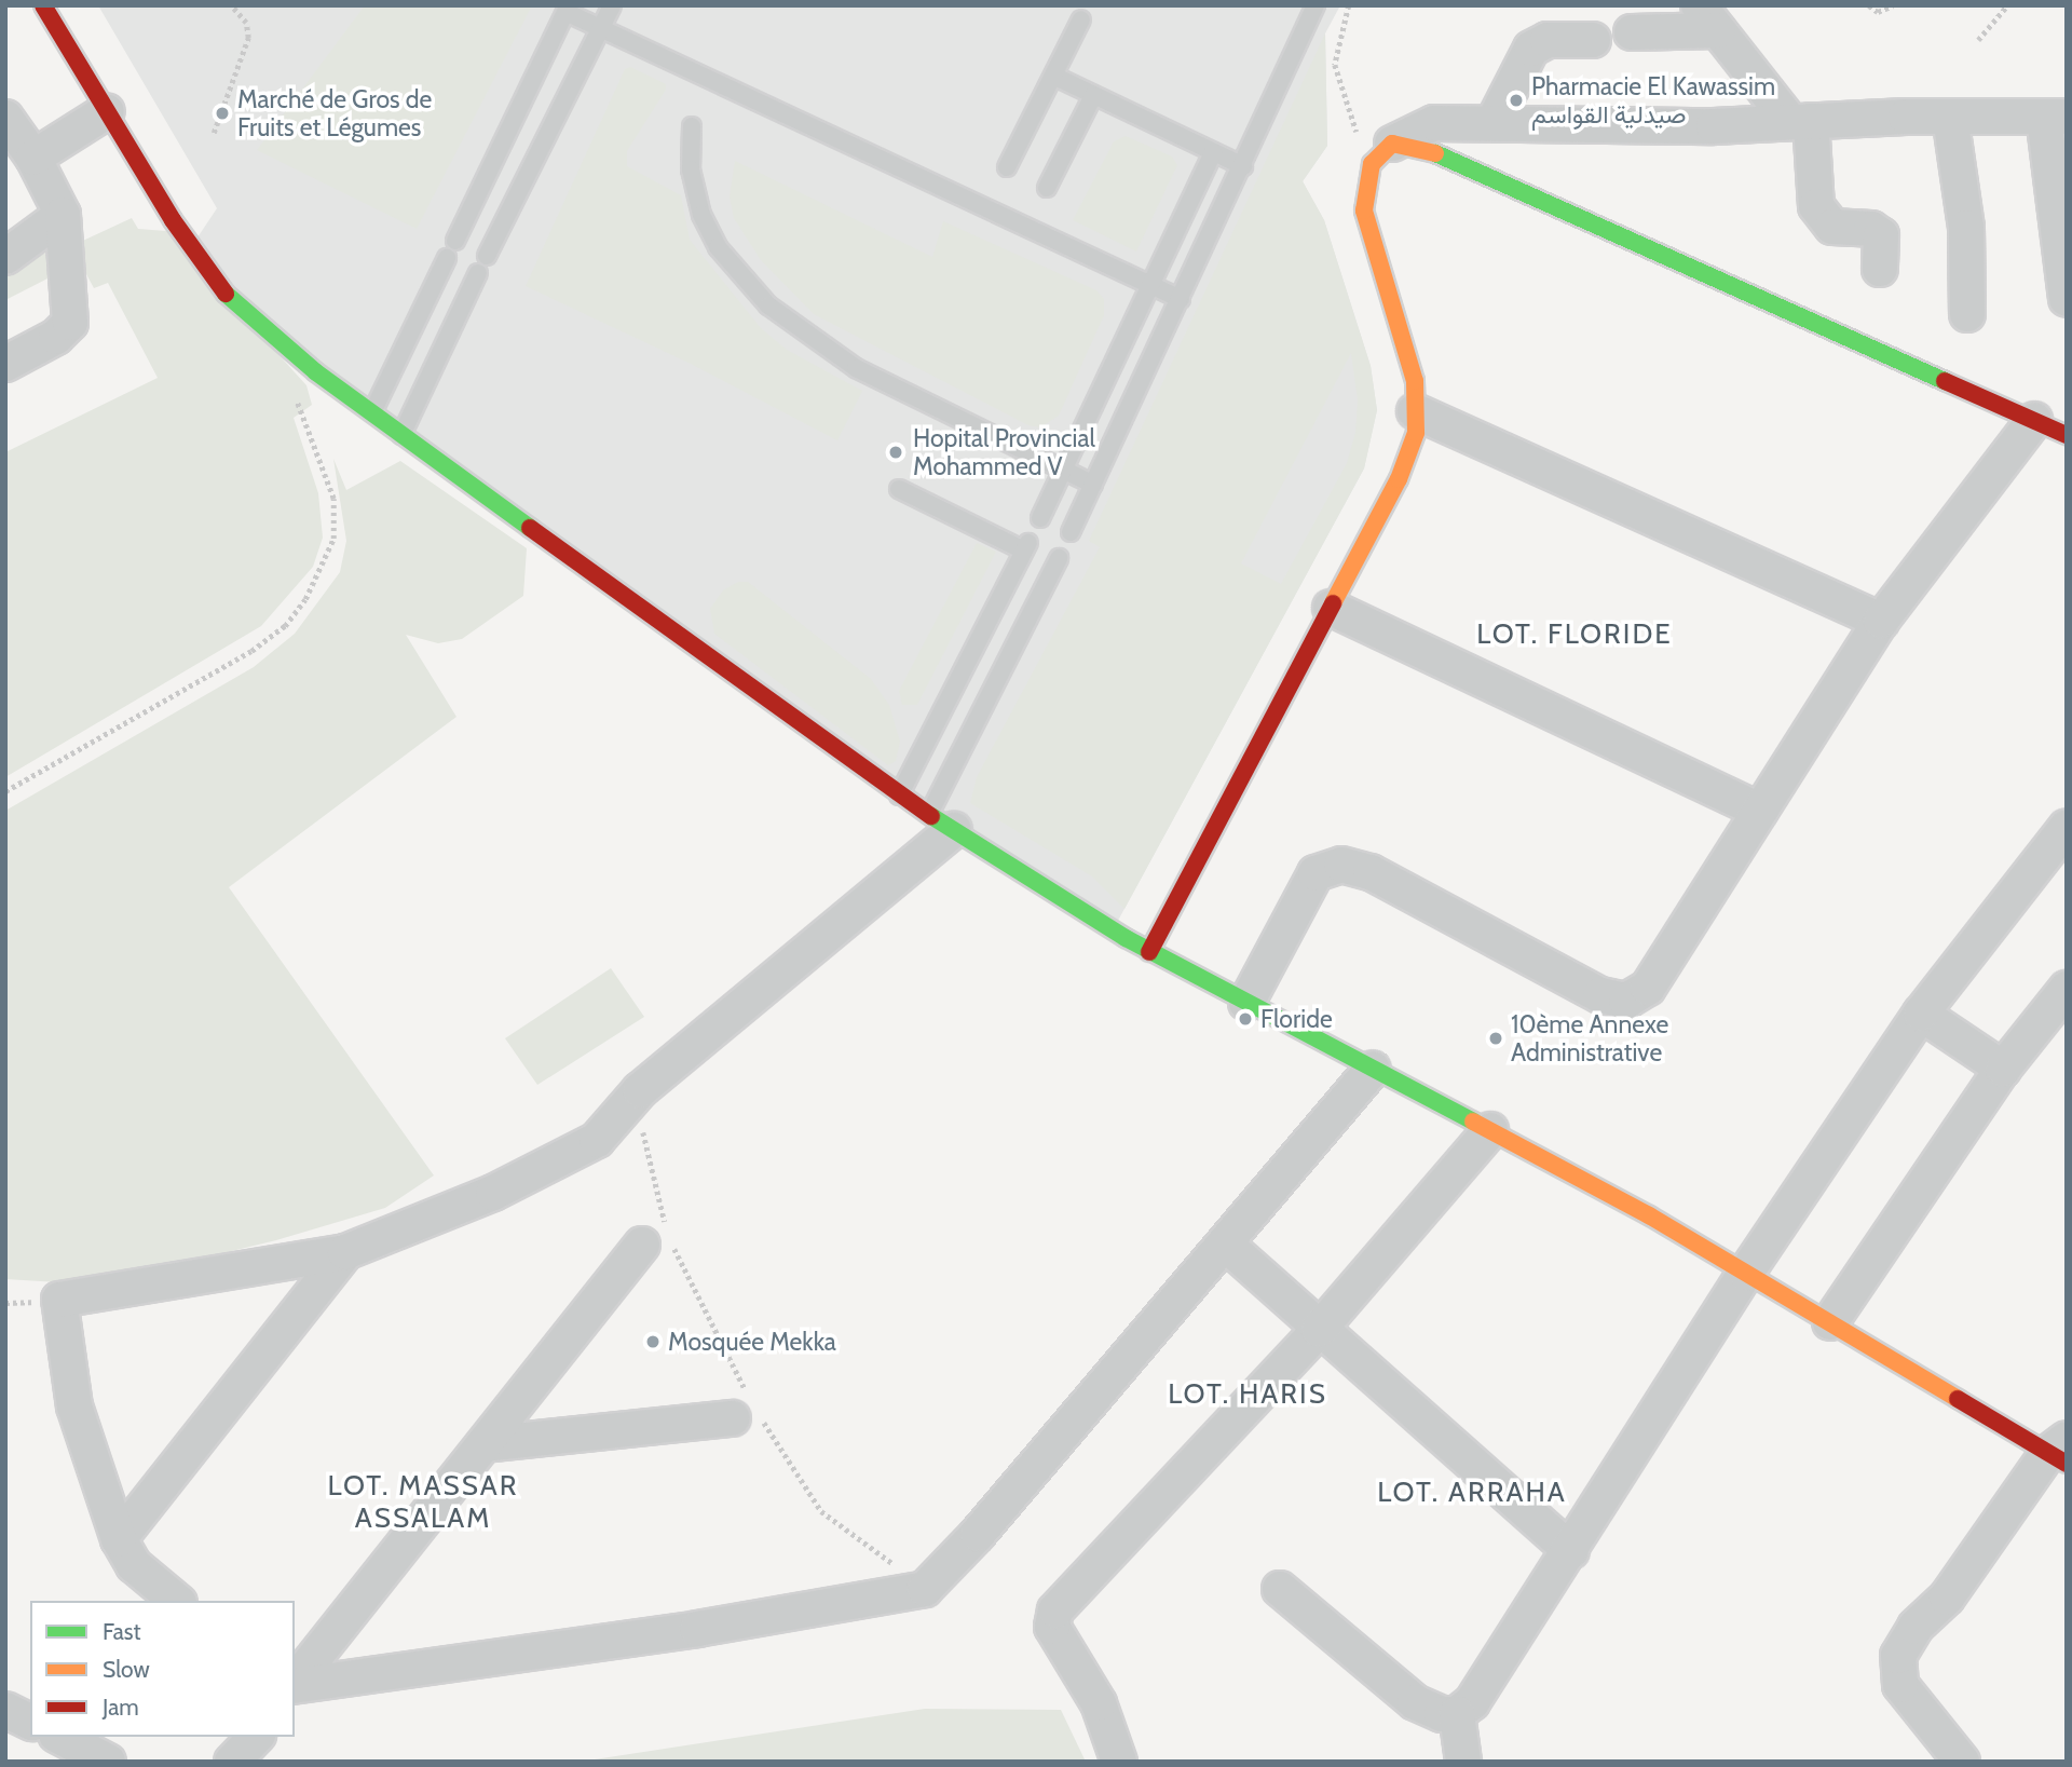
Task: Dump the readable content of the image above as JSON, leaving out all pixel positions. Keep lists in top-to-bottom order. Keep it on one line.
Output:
{"districts":["LOT. FLORIDE","LOT. HARIS","LOT. MASSAR ASSALAM","LOT. ARRAHA"],"places":["Pharmacie El Kawassim صيدلية القواسم","Marché de Gros de Fruits et Légumes","Hopital Provincial Mohammed V","Floride","10ème Annexe Administrative","Mosquée Mekka"],"legend":["Fast","Slow","Jam"]}
